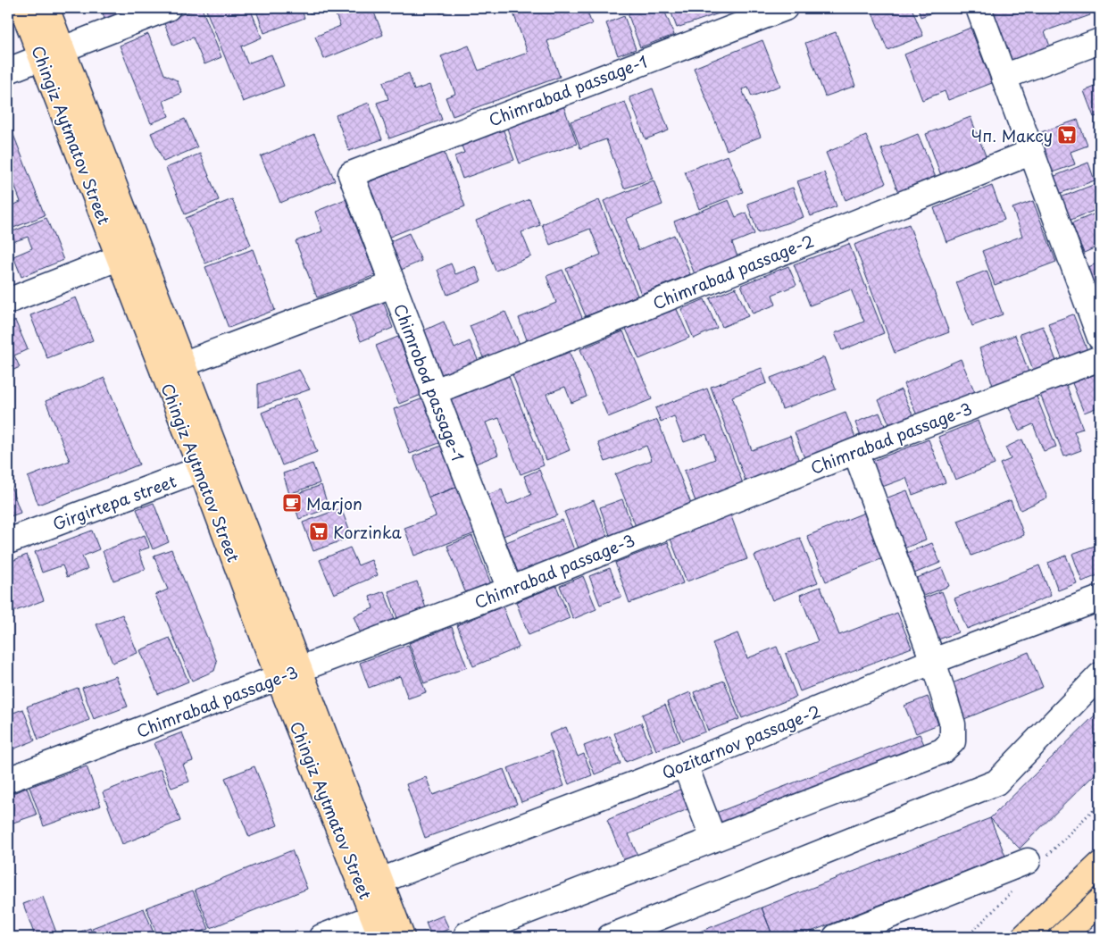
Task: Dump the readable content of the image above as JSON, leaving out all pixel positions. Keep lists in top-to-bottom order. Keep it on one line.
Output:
{"streets":{"main road":["Chingiz Aytmatov Street"],"street":["Chimrabad passage-2","Chimrobod passage-1","Chimrаbаd passage-3","Girgirtepa street","Qozitarnov passage-2"]},"crossings":[["Chingiz Aytmatov Street","Chimrаbаd passage-3"],["Chingiz Aytmatov Street","Girgirtepa street"],["Chingiz Aytmatov Street","Qozitarnov passage-2"],["Chimrabad passage-2","Chimrobod passage-1"],["Chimrobod passage-1","Chimrаbаd passage-3"]],"places":{"supermarket":["Чп. Максу","Korzinka"],"cafe":["Marjon"]}}
